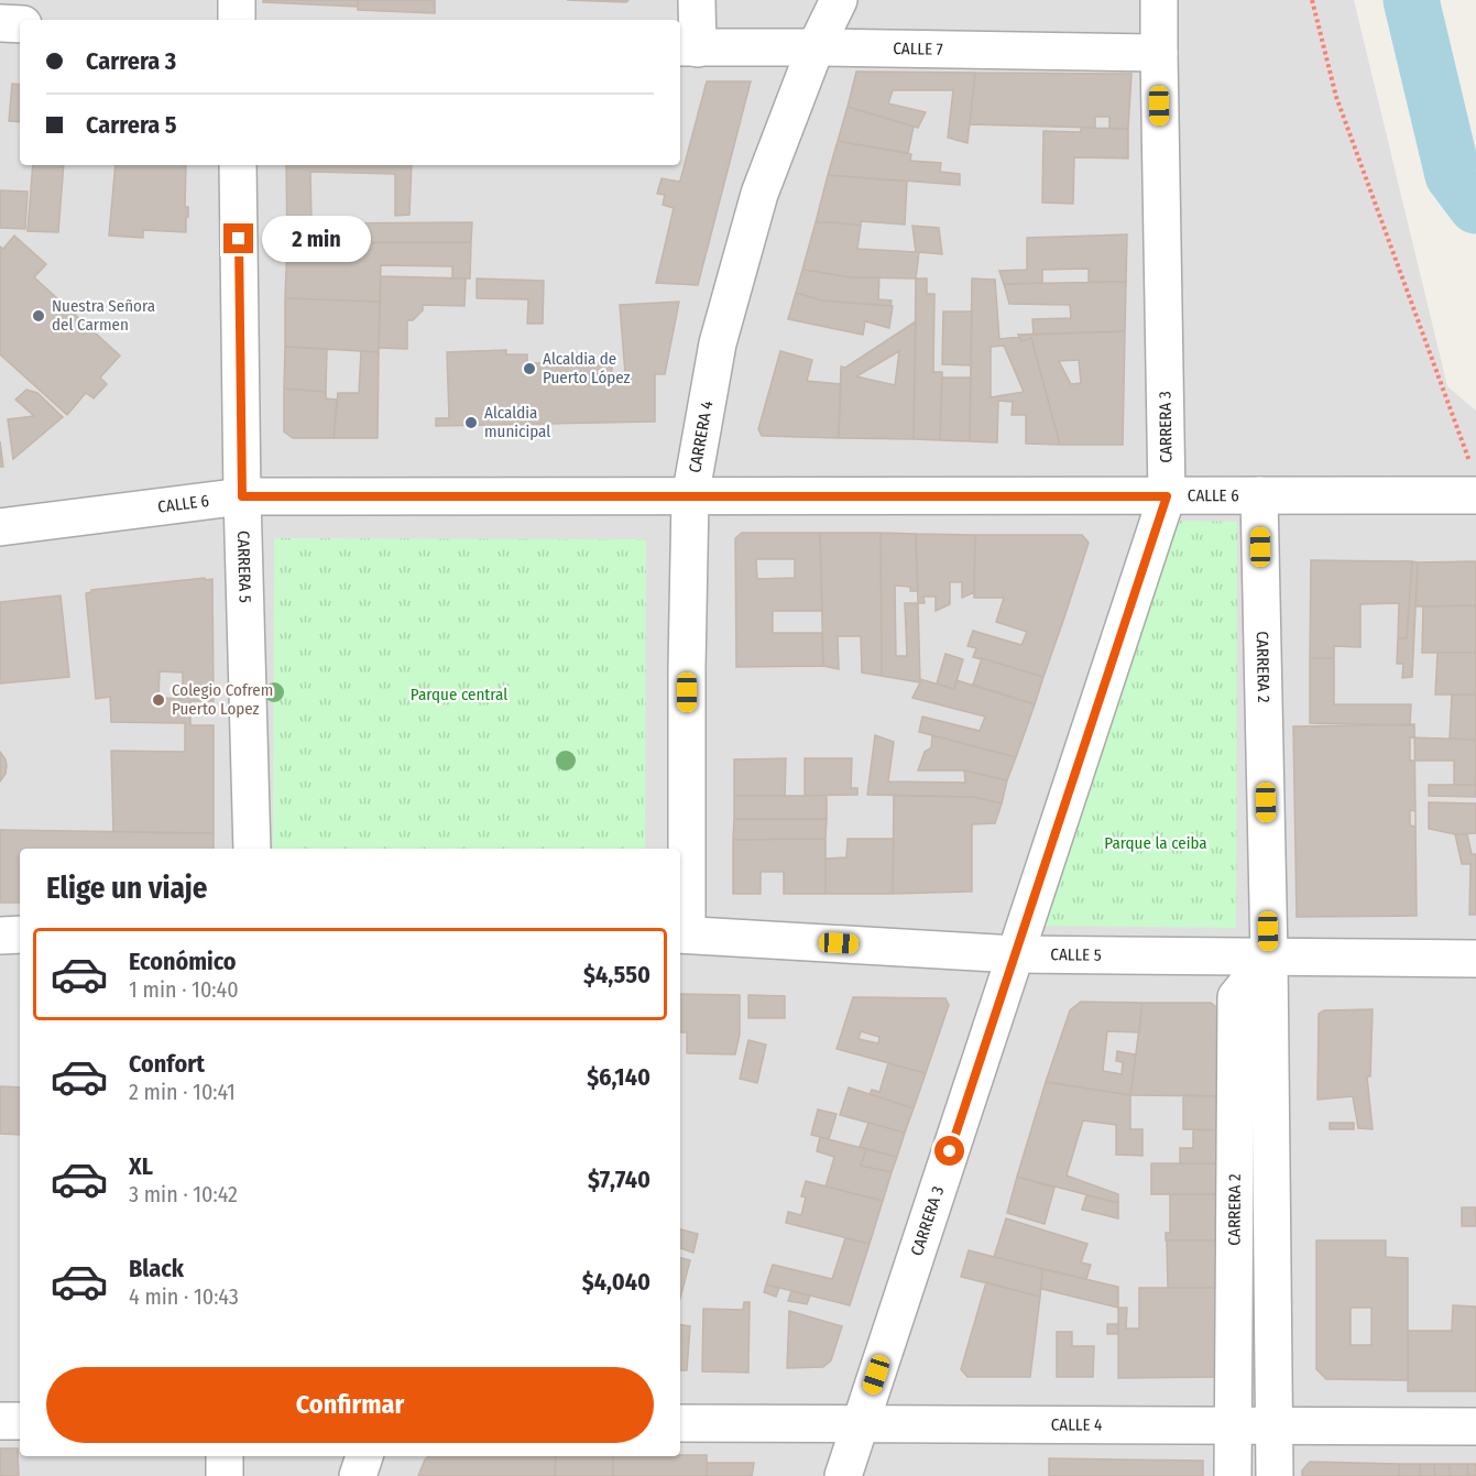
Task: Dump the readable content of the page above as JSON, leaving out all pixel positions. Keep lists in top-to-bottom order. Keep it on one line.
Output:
{"streets":{"street":["CALLE 7","CARRERA 3","CARRERA 4","CALLE 6","CARRERA 5","CARRERA 2","CALLE 5","CALLE 4"]},"crossings":[["CALLE 7","CARRERA 3"],["CALLE 7","CARRERA 4"],["CARRERA 3","CALLE 6"],["CARRERA 3","CALLE 5"],["CARRERA 3","CALLE 4"],["CARRERA 4","CALLE 6"],["CARRERA 4","CALLE 5"],["CALLE 6","CARRERA 5"],["CALLE 6","CARRERA 2"],["CARRERA 2","CALLE 5"],["CARRERA 2","CALLE 4"]],"parks":["Parque central","Parque la ceiba"],"places":["Nuestra Señora del Carmen","Alcaldia de Puerto López","Alcaldia municipal","Colegio Cofrem Puerto Lopez"],"page":{"banner":["Carrera 3","Carrera 5"],"bubble":"2 min","heading":"Elige un viaje","list":[{"name":"Económico","note":"1 min · 10:40","value":"$4,550"},{"name":"Confort","note":"2 min · 10:41","value":"$6,140"},{"name":"XL","note":"3 min · 10:42","value":"$7,740"},{"name":"Black","note":"4 min · 10:43","value":"$4,040"}],"buttons":"Confirmar"}}
